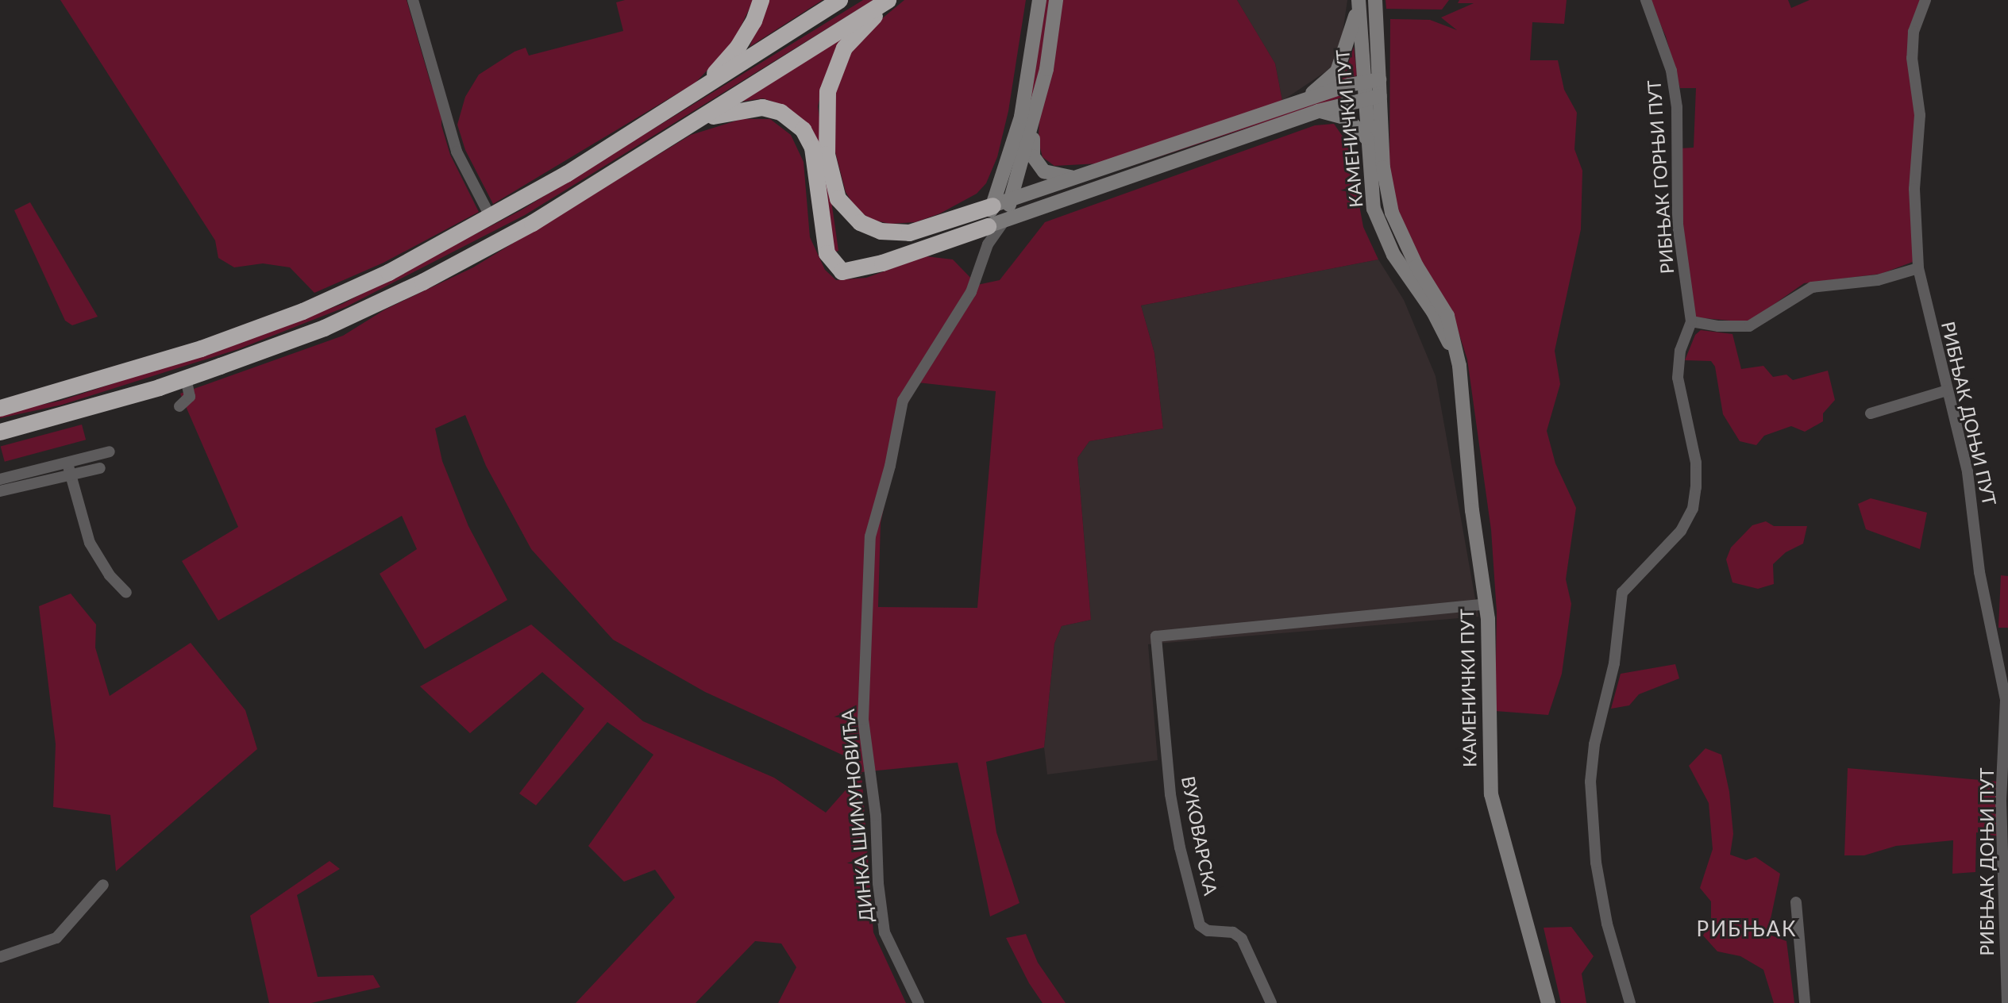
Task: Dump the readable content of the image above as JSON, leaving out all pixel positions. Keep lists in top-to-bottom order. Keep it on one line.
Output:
{"streets":{"main road":["КАМЕНИЧКИ ПУТ"],"street":["РИБЊАК ГОРЊИ ПУТ","РИБЊАК ДОЊИ ПУТ","ДИНКА ШИМУНОВИЋА","ВУКОВАРСКА"]},"crossings":[["КАМЕНИЧКИ ПУТ","ВУКОВАРСКА"]],"districts":["РИБЊАК"]}
